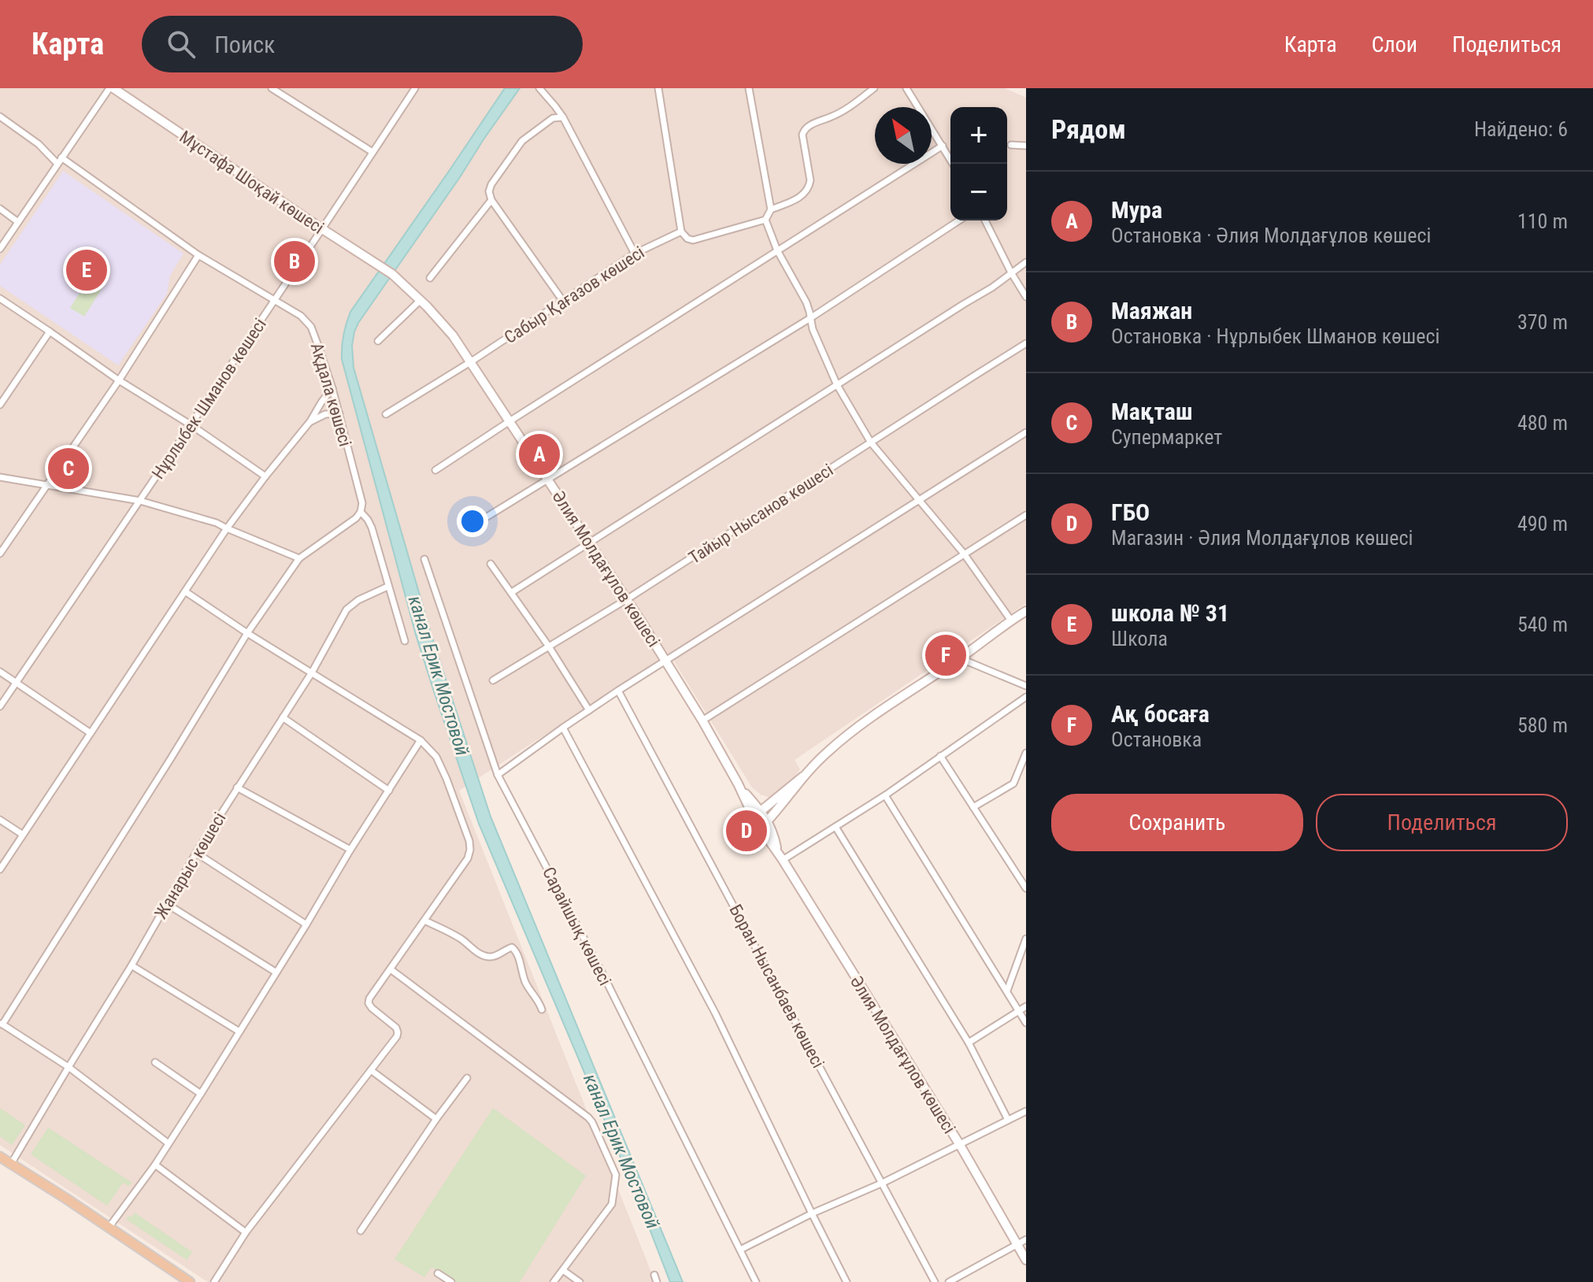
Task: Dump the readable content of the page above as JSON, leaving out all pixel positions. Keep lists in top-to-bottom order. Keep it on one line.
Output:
{"streets":{"main road":["Мұстафа Шоқай көшесi","Әлия Молдағұлов көшесі"],"street":["Сабыр Қағазов көшесі","Ақдала көшесі","Нұрлыбек Шманов көшесі","Тайыр Нысанов көшесi","Жанарыс көшесі","Сарайшық көшесі","Боран Нысанбаев көшесі"]},"crossings":[["Мұстафа Шоқай көшесi","Нұрлыбек Шманов көшесі"],["Мұстафа Шоқай көшесi","Әлия Молдағұлов көшесі"],["Сабыр Қағазов көшесі","Әлия Молдағұлов көшесі"],["Ақдала көшесі","Нұрлыбек Шманов көшесі"],["Ақдала көшесі","Жанарыс көшесі"],["Тайыр Нысанов көшесi","Әлия Молдағұлов көшесі"]],"water":["канал Ерик Мостовой"],"north":"top left","page":{"header":"Карта","search":"Поиск","nav":["Карта","Слои","Поделиться"],"heading":["Рядом","Найдено: 6"],"map_buttons":["+","−"],"list":[{"mark":"A","name":"Мура","note":"Остановка · Әлия Молдағұлов көшесі","value":"110 m"},{"mark":"B","name":"Маяжан","note":"Остановка · Нұрлыбек Шманов көшесі","value":"370 m"},{"mark":"C","name":"Мақташ","note":"Супермаркет","value":"480 m"},{"mark":"D","name":"ГБО","note":"Магазин · Әлия Молдағұлов көшесі","value":"490 m"},{"mark":"E","name":"школа № 31","note":"Школа","value":"540 m"},{"mark":"F","name":"Ақ босаға","note":"Остановка","value":"580 m"}],"pins":["B","E","A","C","F","D"],"buttons":["Сохранить","Поделиться"]}}
